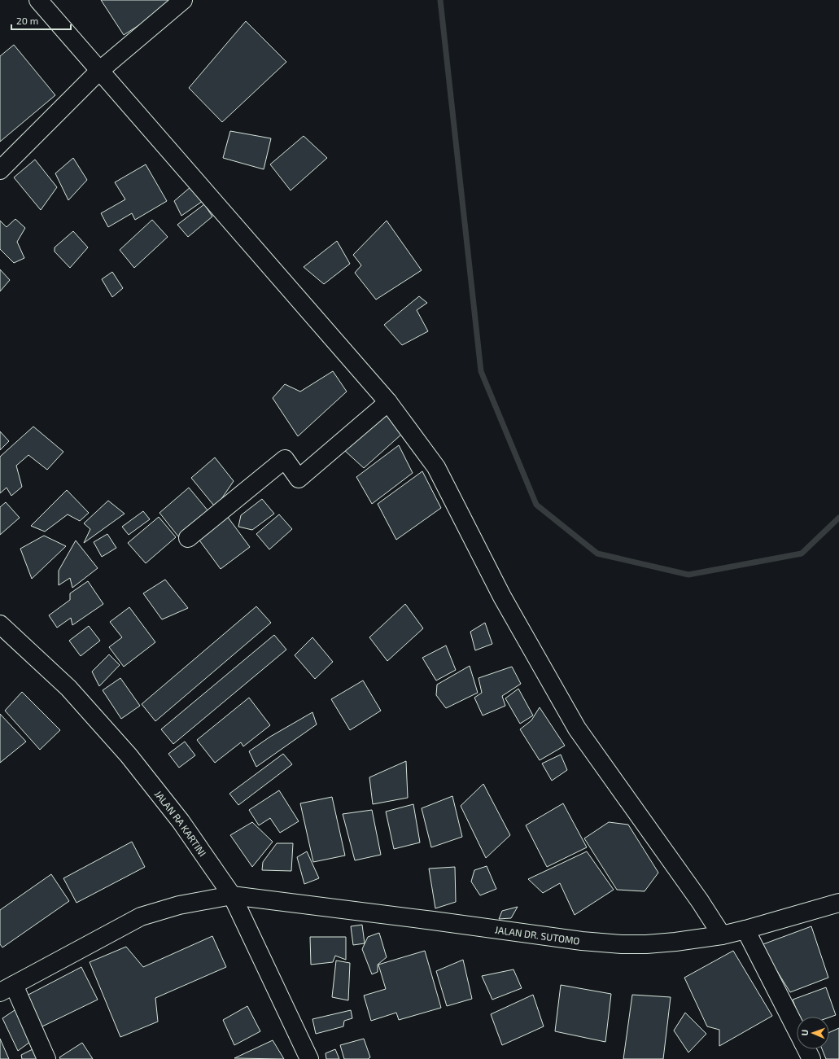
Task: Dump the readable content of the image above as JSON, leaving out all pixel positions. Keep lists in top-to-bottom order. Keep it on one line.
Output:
{"streets":{"street":["JALAN RA KARTINI","JALAN DR. SUTOMO"]},"crossings":[["JALAN RA KARTINI","JALAN DR. SUTOMO"]],"scale_bar":"20 m","north":"left"}
